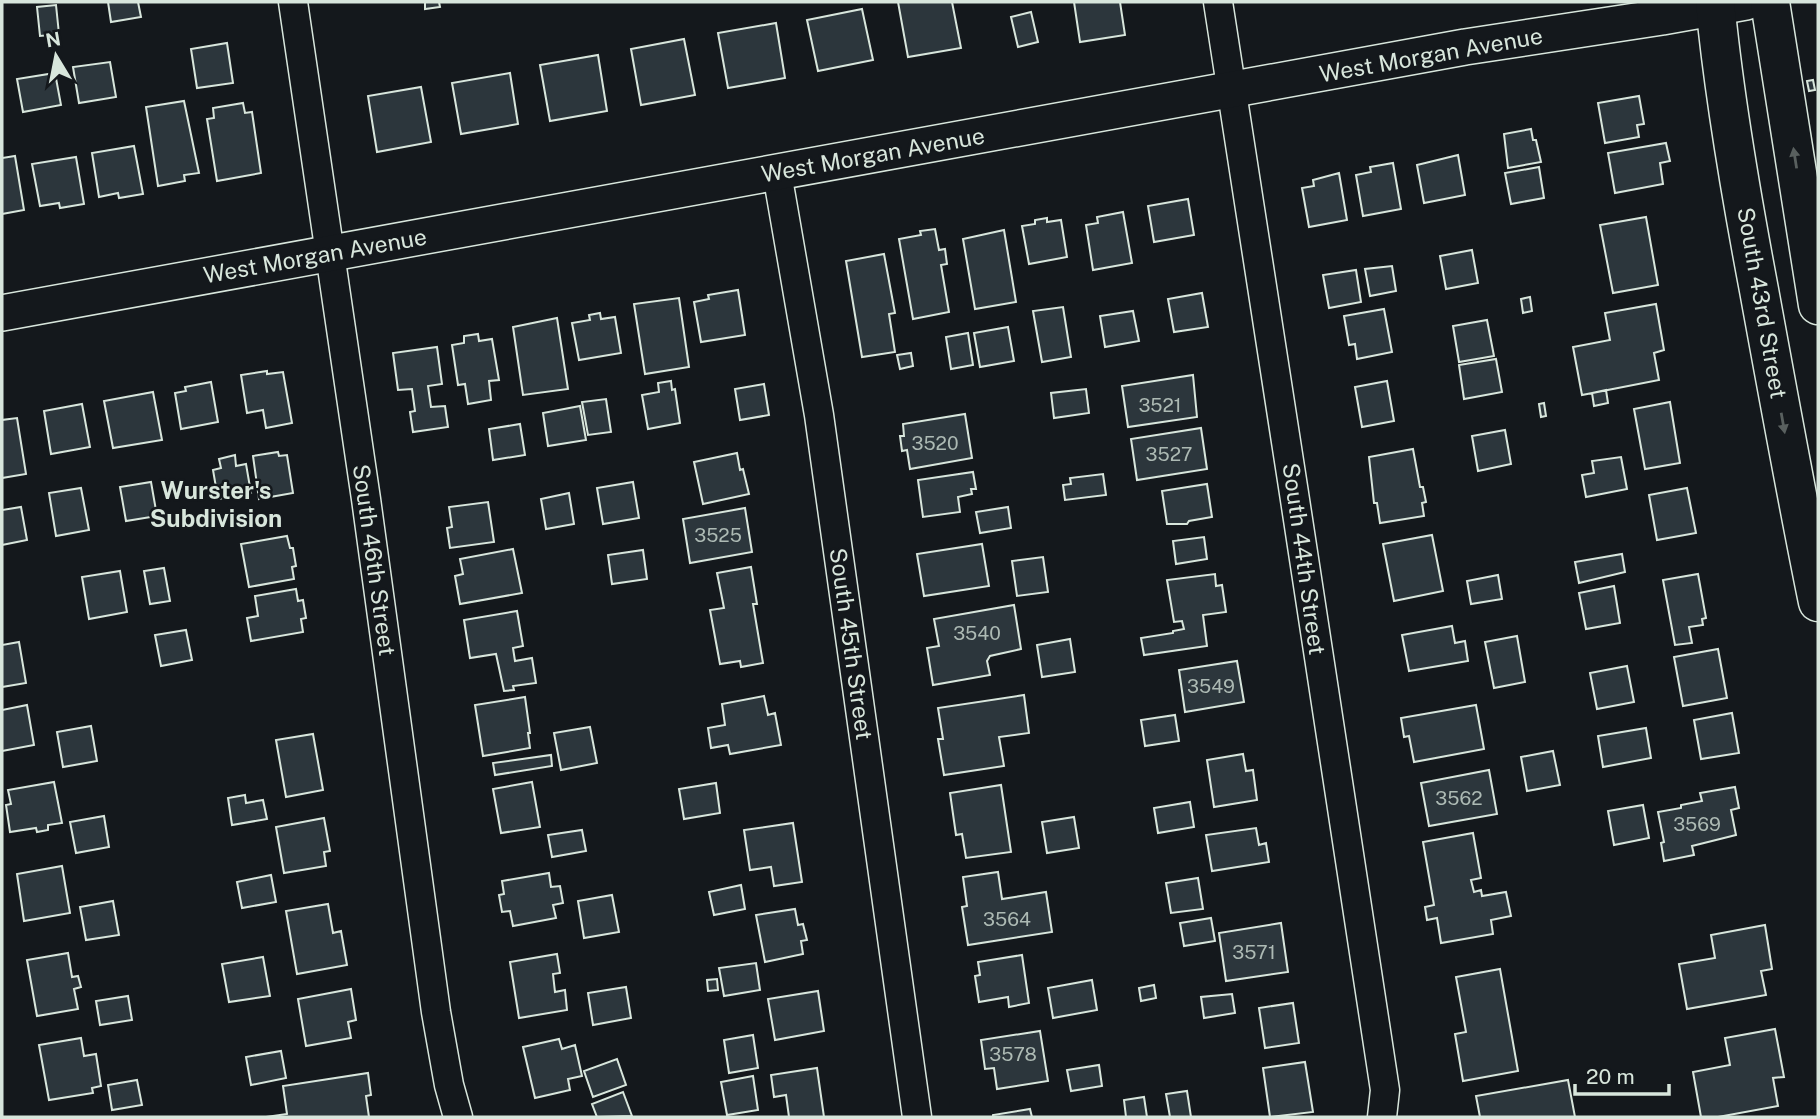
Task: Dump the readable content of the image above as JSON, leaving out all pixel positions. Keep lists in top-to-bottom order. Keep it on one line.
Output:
{"streets":{"main road":["South 43rd Street"],"street":["West Morgan Avenue","South 44th Street","South 46th Street","South 45th Street"]},"crossings":[["West Morgan Avenue","South 43rd Street"],["West Morgan Avenue","South 44th Street"],["West Morgan Avenue","South 46th Street"],["West Morgan Avenue","South 45th Street"]],"one_way":["South 43rd Street"],"districts":["Wurster's Subdivision"],"house_numbers":["3521","3520","3527","3525","3540","3549","3562","3569","3564","3571","3578"],"scale_bar":"20 m","north":"top"}
